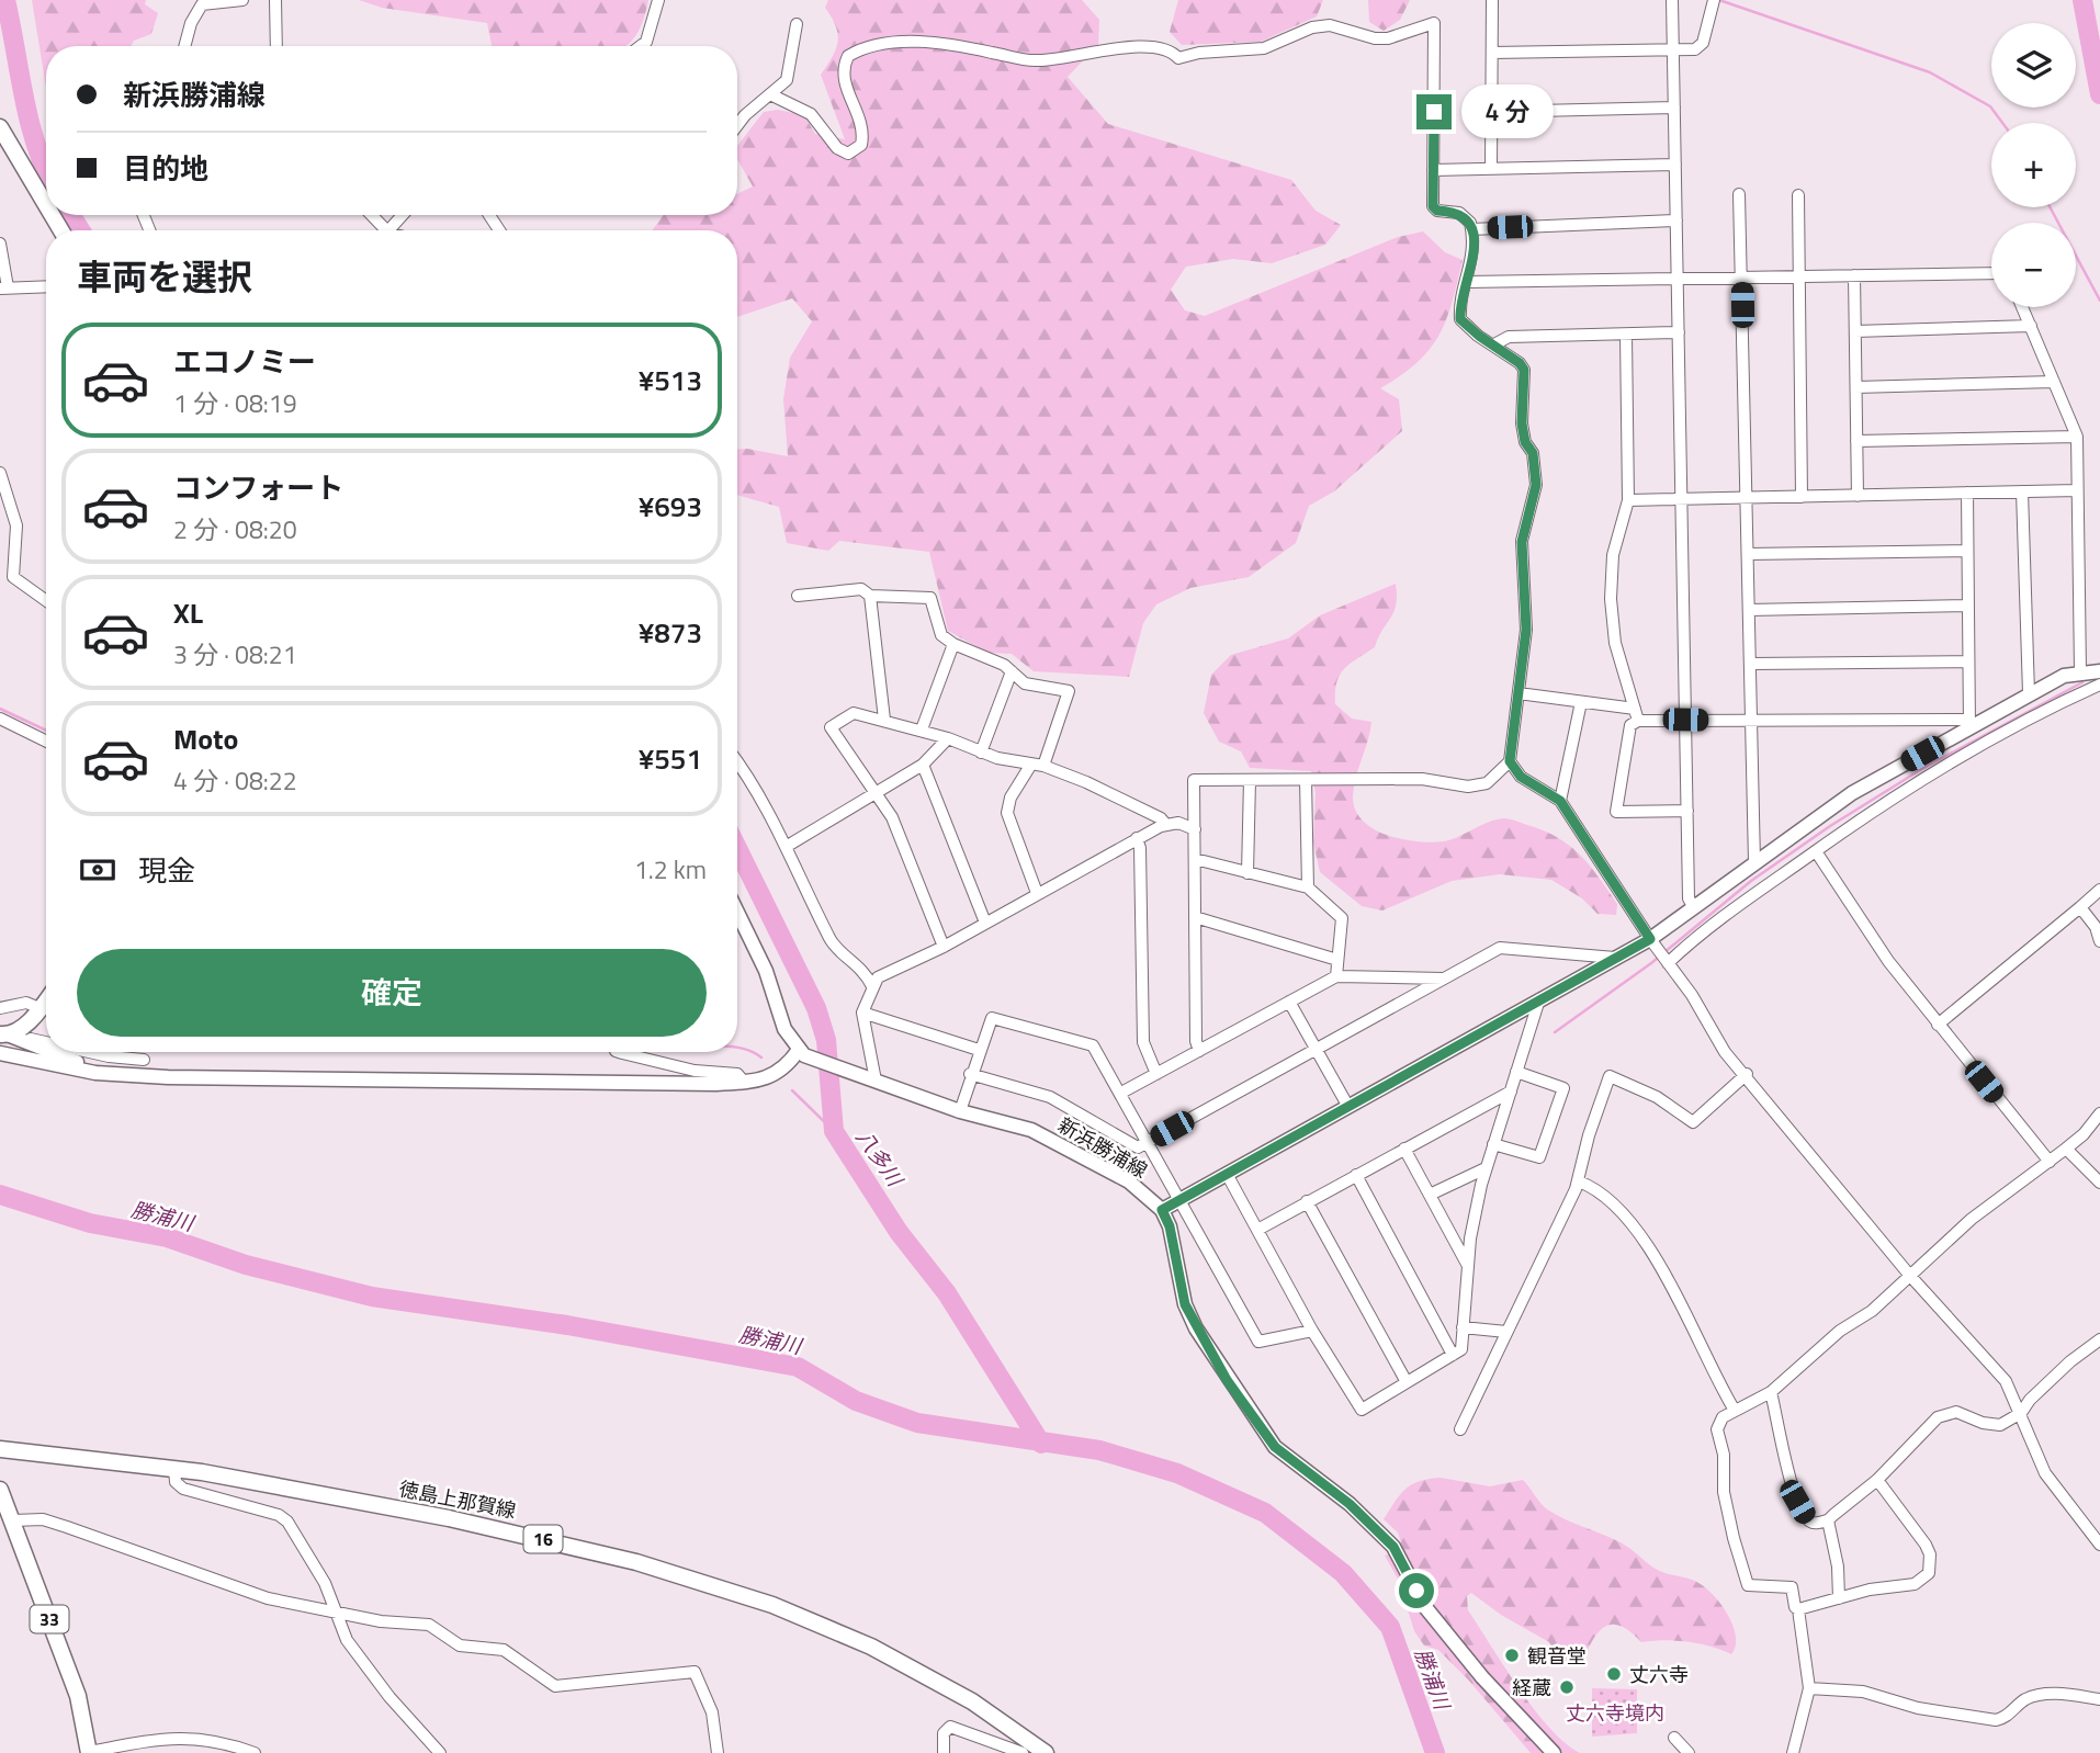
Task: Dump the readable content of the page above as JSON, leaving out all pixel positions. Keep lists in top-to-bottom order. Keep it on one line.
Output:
{"streets":{"main road":["徳島上那賀線","16","33"],"street":["新浜勝浦線"]},"water":["八多川","勝浦川"],"parks":["丈六寺境内"],"places":["観音堂","丈六寺","経蔵"],"page":{"map_buttons":["+","−"],"banner":["新浜勝浦線","目的地"],"bubble":"4 分","heading":"車両を選択","list":[{"name":"エコノミー","note":"1 分 · 08:19","value":"¥513"},{"name":"コンフォート","note":"2 分 · 08:20","value":"¥693"},{"name":"XL","note":"3 分 · 08:21","value":"¥873"},{"name":"Moto","note":"4 分 · 08:22","value":"¥551"}],"pay":["現金","1.2 km"],"buttons":"確定"}}
